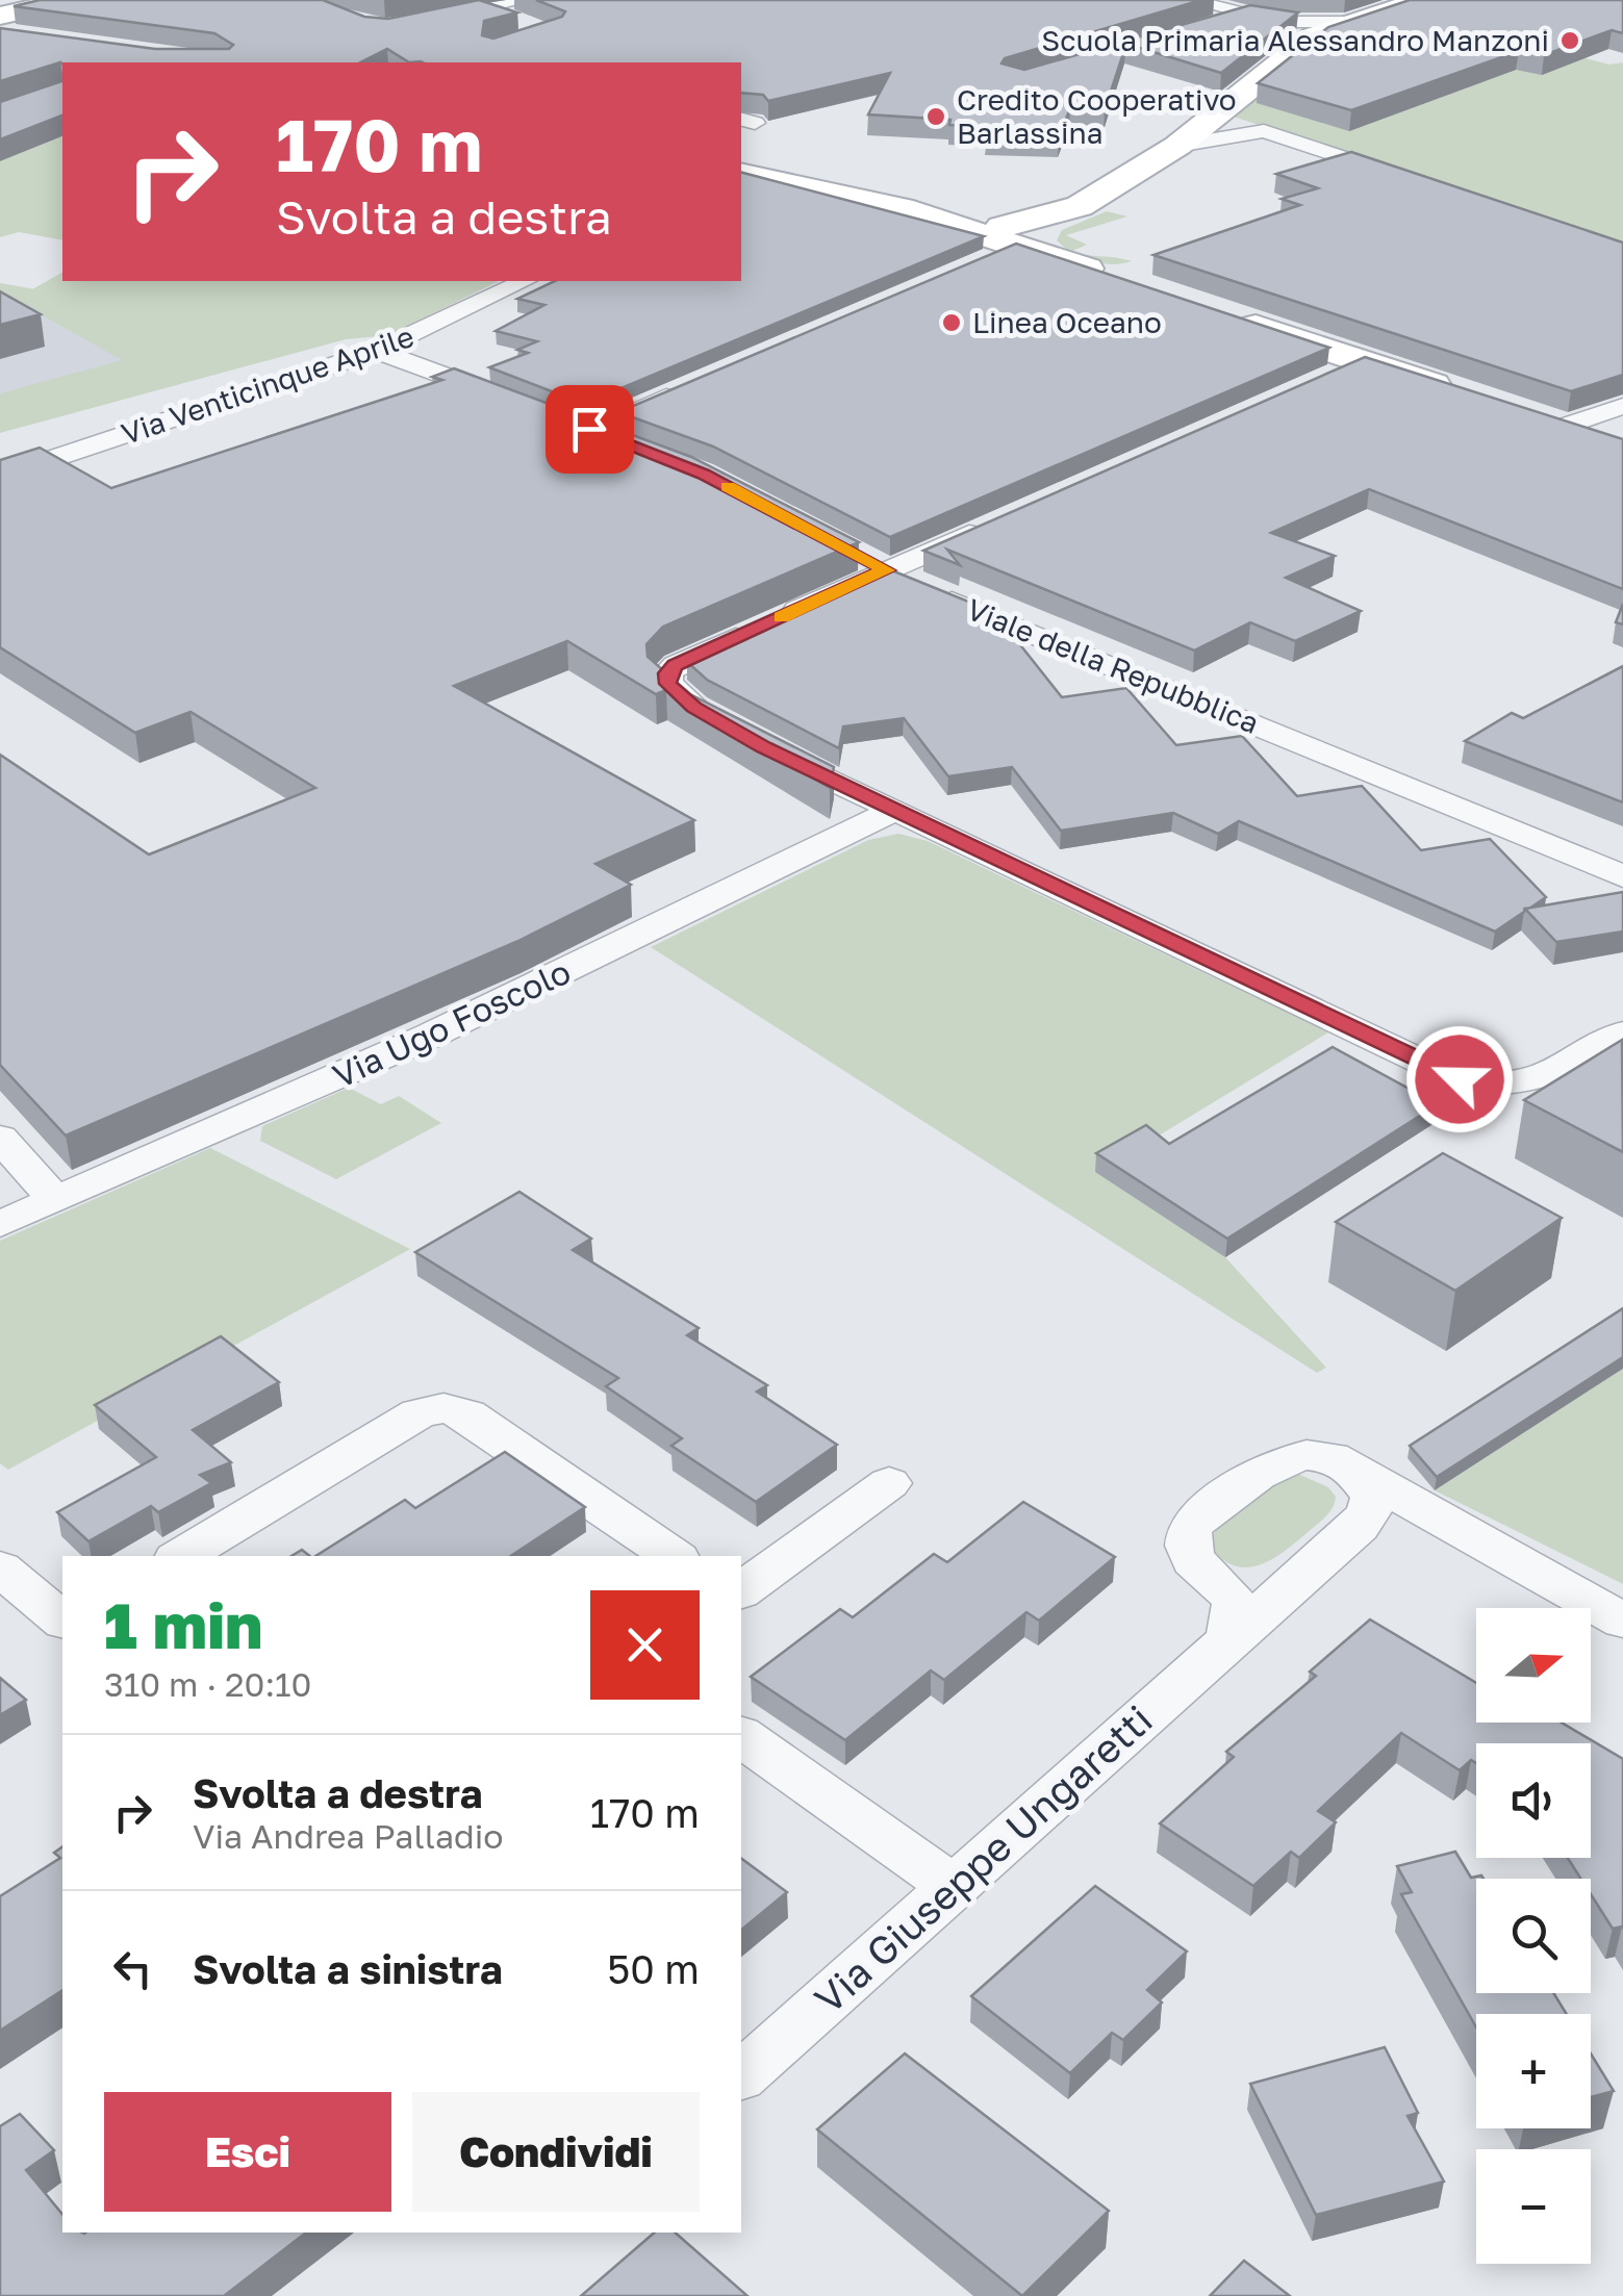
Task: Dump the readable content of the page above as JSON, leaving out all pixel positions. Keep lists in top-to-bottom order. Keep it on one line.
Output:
{"streets":{"street":["Via Venticinque Aprile","Viale della Repubblica","Via Ugo Foscolo","Via Giuseppe Ungaretti"]},"places":["Scuola Primaria Alessandro Manzoni","Credito Cooperativo Barlassina","Linea Oceano"],"north":"right","page":{"turn":["170 m","Svolta a destra"],"heading":["1 min","310 m · 20:10"],"map_buttons":["+","−"],"list":[{"name":"Svolta a destra","note":"Via Andrea Palladio","value":"170 m"},{"name":"Svolta a sinistra","value":"50 m"}],"buttons":["Esci","Condividi"]}}
